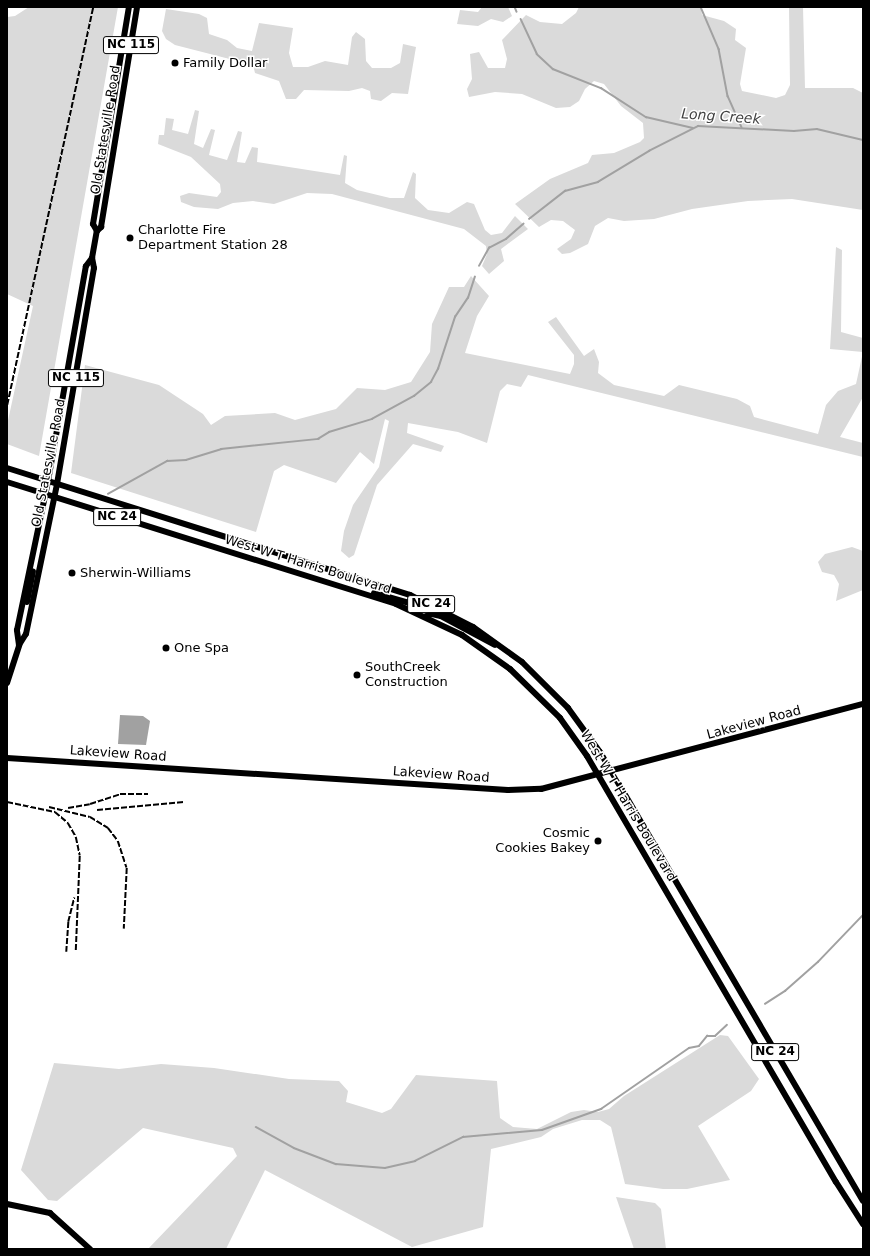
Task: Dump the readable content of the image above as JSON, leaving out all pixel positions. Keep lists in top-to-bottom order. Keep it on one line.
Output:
{"streets":{"main road":["NC 115","Old Statesville Road","NC 24","West W T Harris Boulevard","Lakeview Road"]},"crossings":[["Old Statesville Road","West W T Harris Boulevard"],["West W T Harris Boulevard","Lakeview Road"]],"water":["Long Creek"],"places":["Family Dollar","Charlotte Fire Department Station 28","Sherwin-Williams","One Spa","SouthCreek Construction","Cosmic Cookies Bakey"]}
